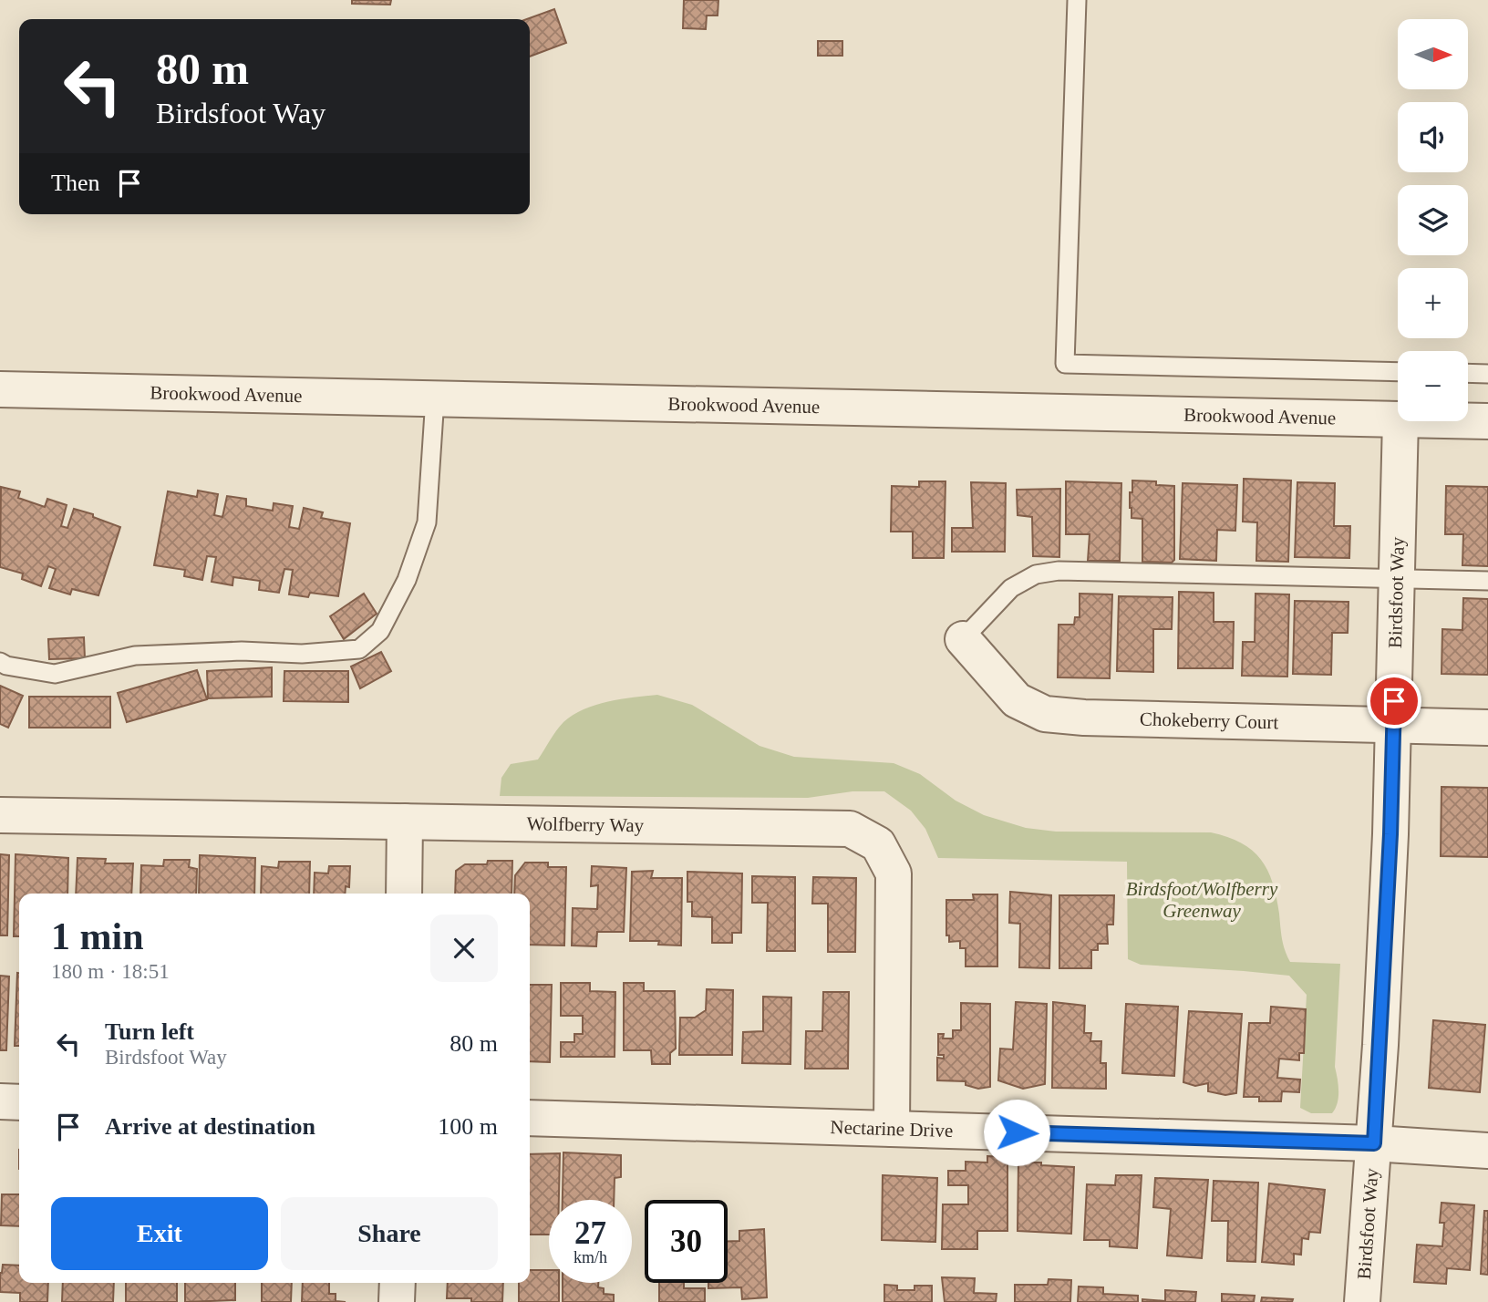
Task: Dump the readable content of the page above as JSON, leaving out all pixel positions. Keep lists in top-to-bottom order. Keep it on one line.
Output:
{"streets":{"street":["Brookwood Avenue","Birdsfoot Way","Chokeberry Court","Wolfberry Way","Nectarine Drive"]},"crossings":[["Birdsfoot Way","Chokeberry Court"],["Birdsfoot Way","Nectarine Drive"],["Wolfberry Way","Nectarine Drive"]],"parks":["Birdsfoot/Wolfberry Greenway"],"north":"right","page":{"map_buttons":["+","−"],"turn":["80 m","Birdsfoot Way"],"then":"Then","heading":["1 min","180 m · 18:51"],"list":[{"name":"Turn left","note":"Birdsfoot Way","value":"80 m"},{"name":"Arrive at destination","value":"100 m"}],"buttons":["Exit","Share"],"speed":"27 km/h","limit":"30"}}
